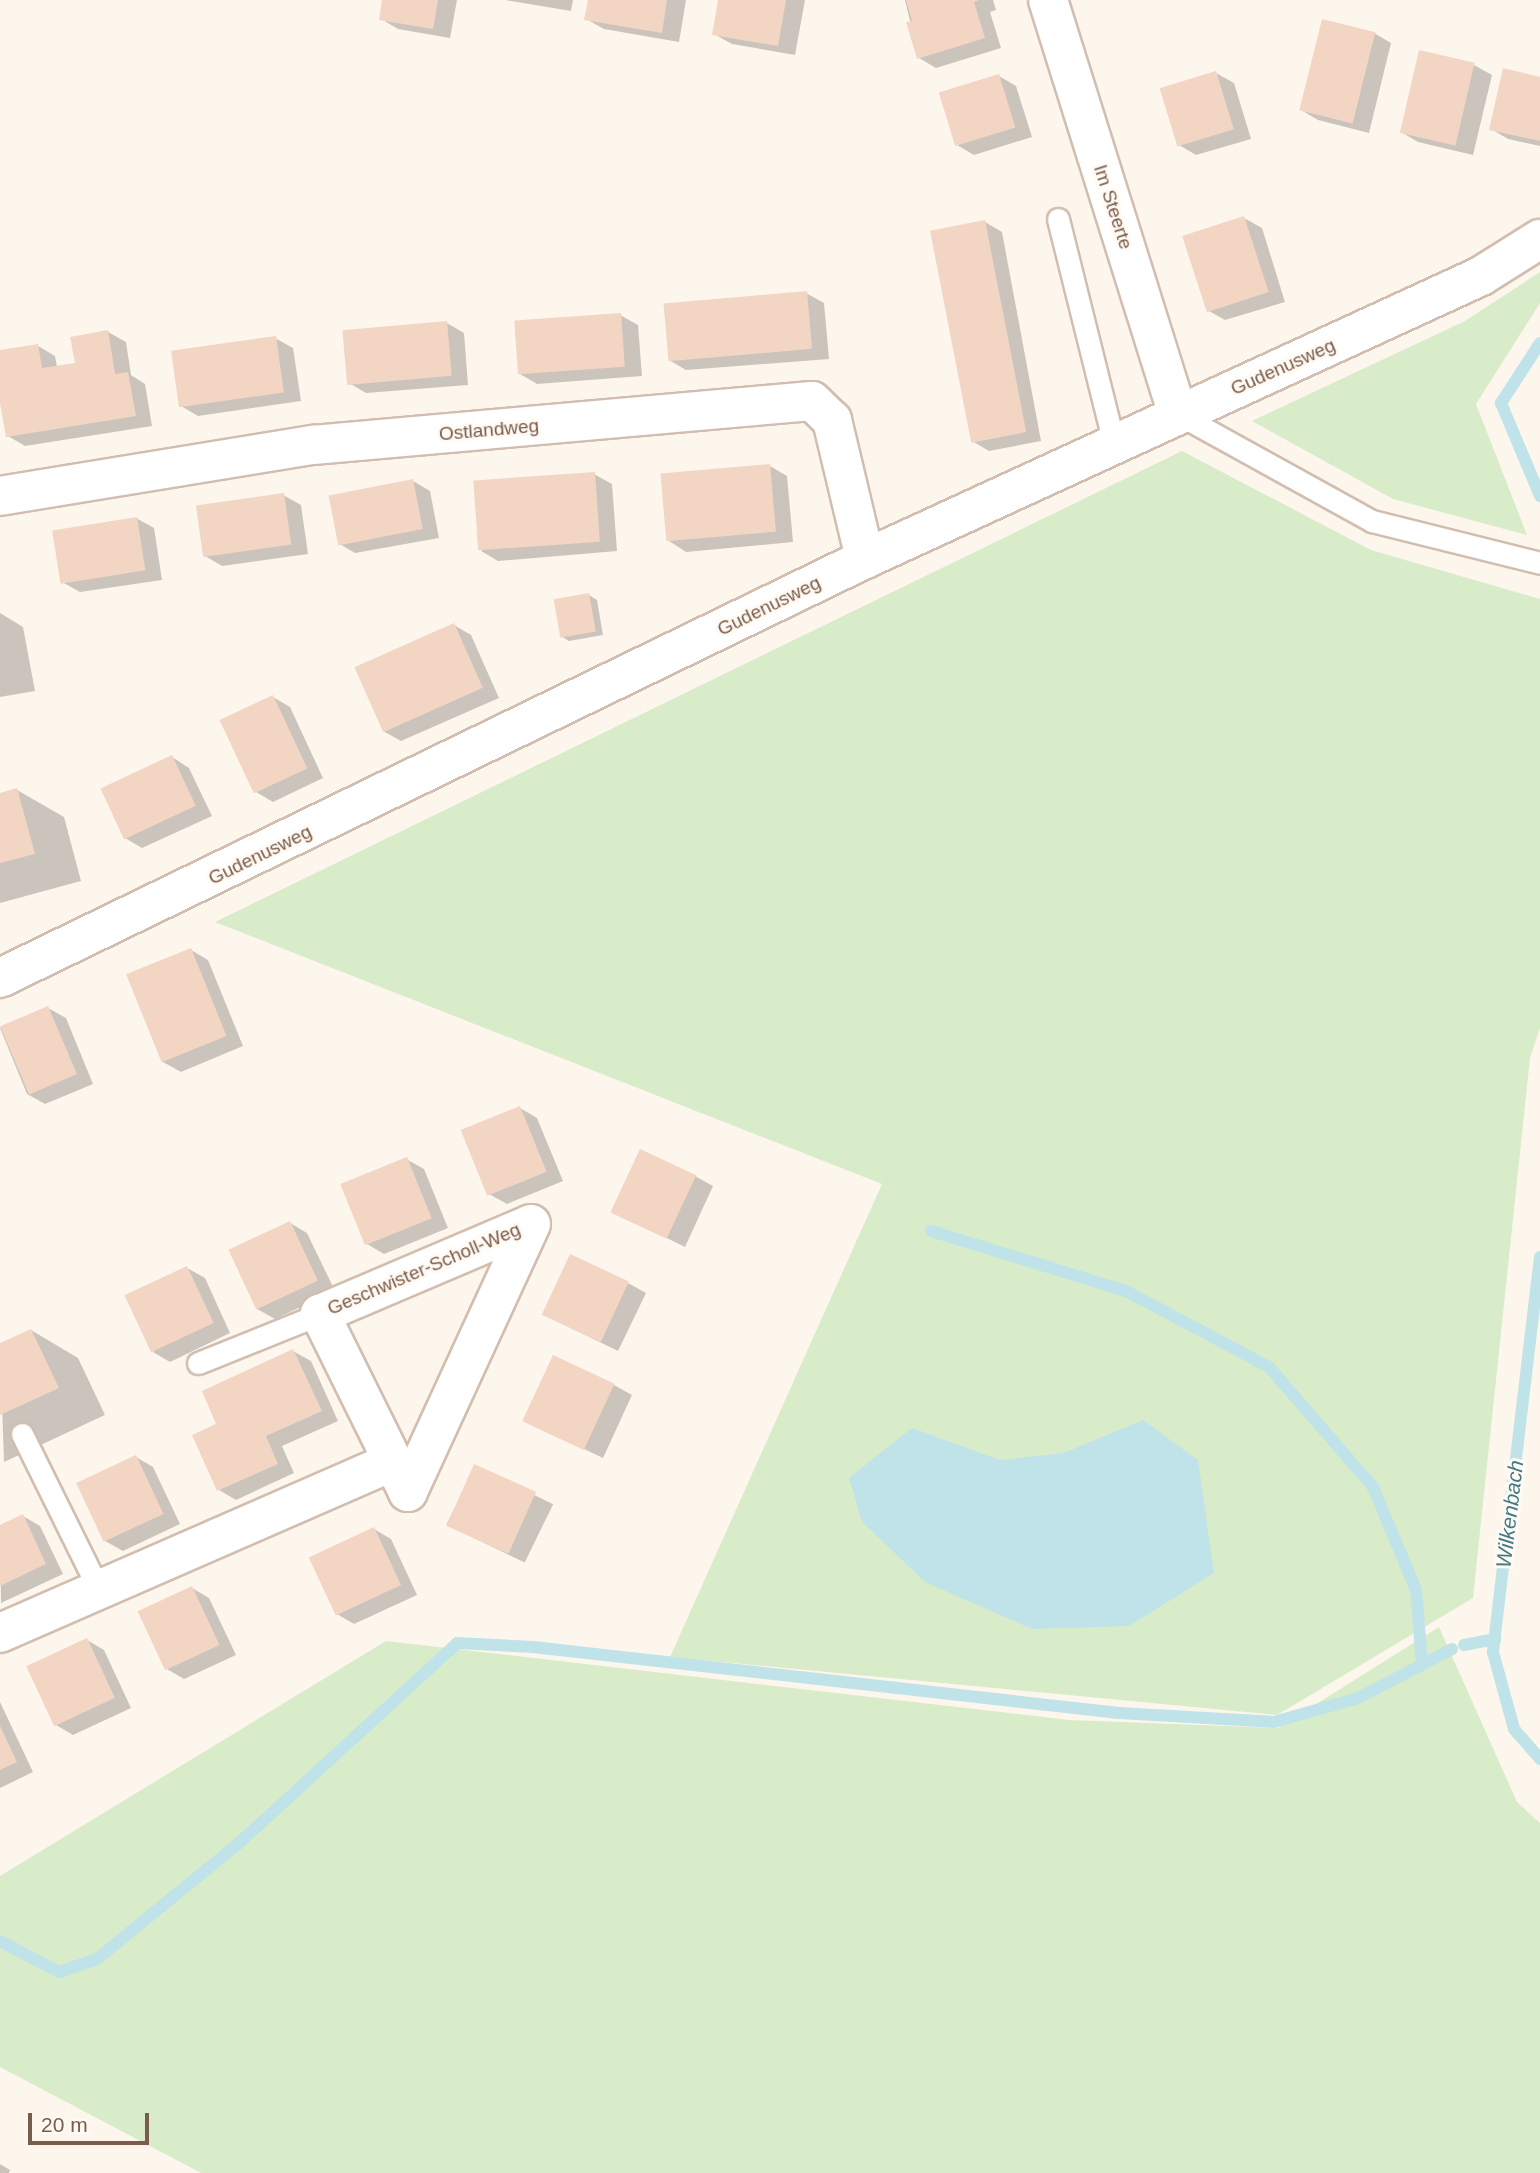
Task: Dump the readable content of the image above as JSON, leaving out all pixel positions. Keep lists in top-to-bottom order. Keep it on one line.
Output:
{"streets":{"street":["Im Steerte","Gudenusweg","Ostlandweg","Geschwister-Scholl-Weg"]},"crossings":[["Im Steerte","Gudenusweg"],["Gudenusweg","Ostlandweg"]],"water":["Wilkenbach"],"scale_bar":"20 m"}
